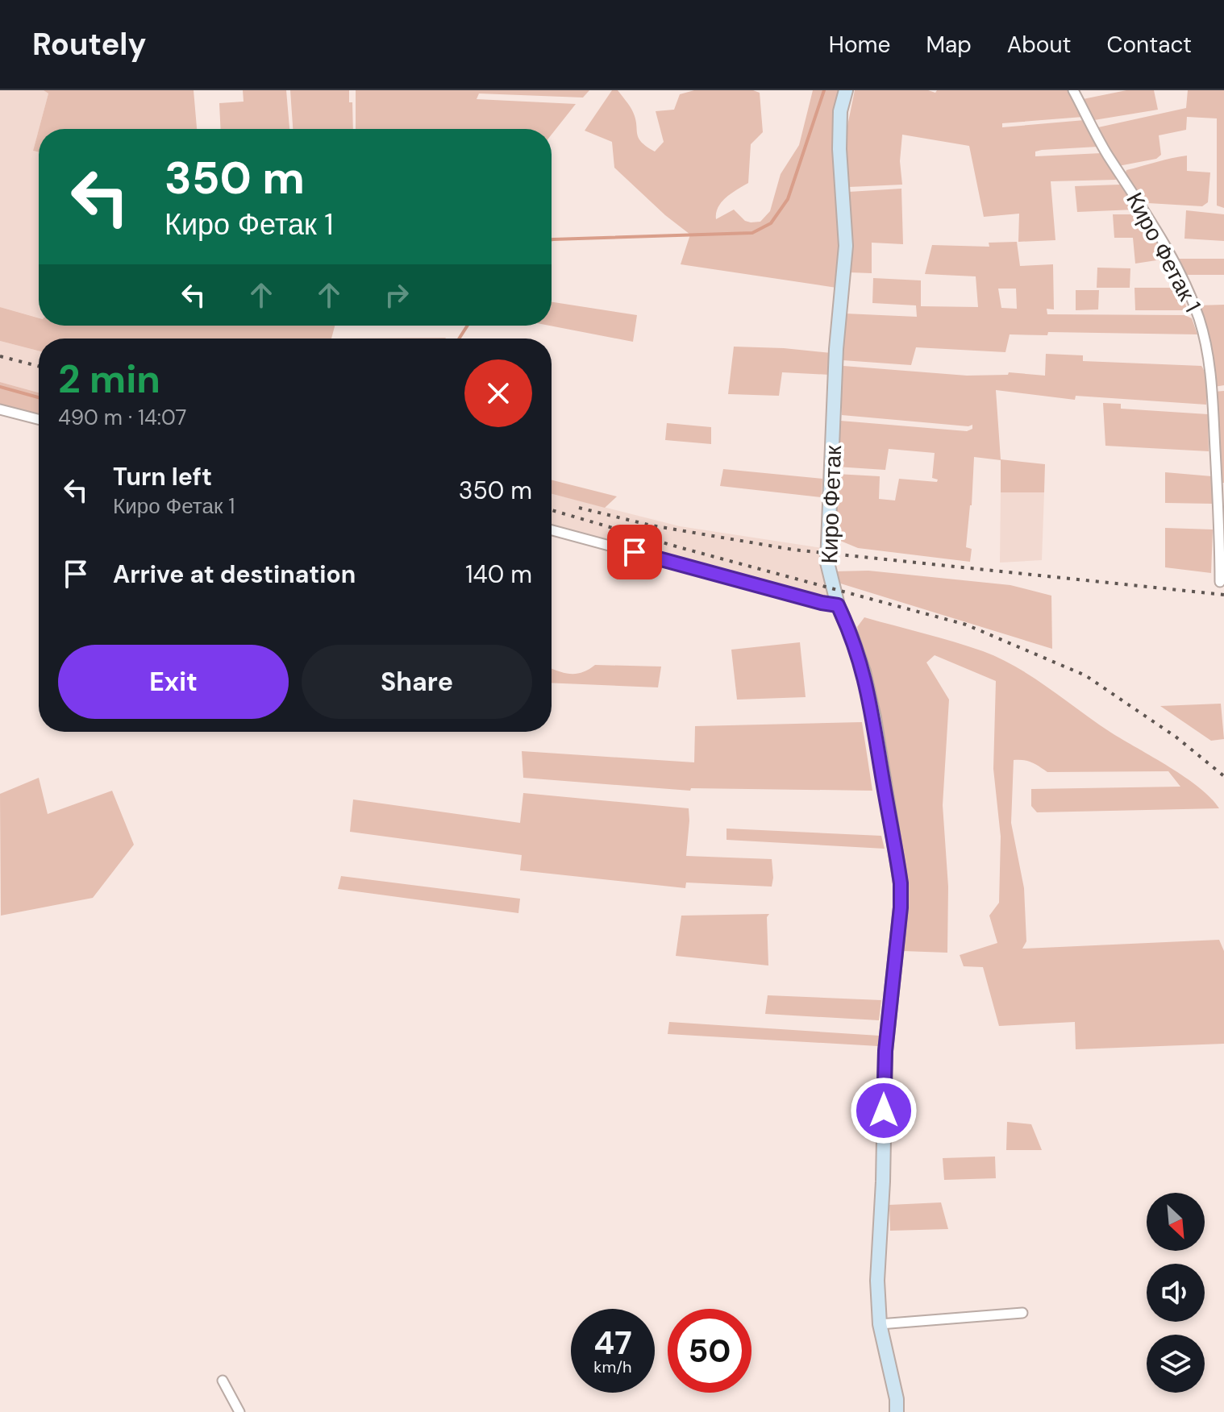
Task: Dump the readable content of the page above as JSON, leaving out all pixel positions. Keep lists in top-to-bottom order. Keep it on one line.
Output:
{"streets":{"main road":["Киро Фетак"],"street":["Киро Фетак 1"]},"north":"bottom right","page":{"header":"Routely","nav":["Home","Map","About","Contact"],"turn":["350 m","Киро Фетак 1"],"heading":["2 min","490 m · 14:07"],"list":[{"name":"Turn left","note":"Киро Фетак 1","value":"350 m"},{"name":"Arrive at destination","value":"140 m"}],"buttons":["Exit","Share"],"speed":"47 km/h","limit":"50"}}
